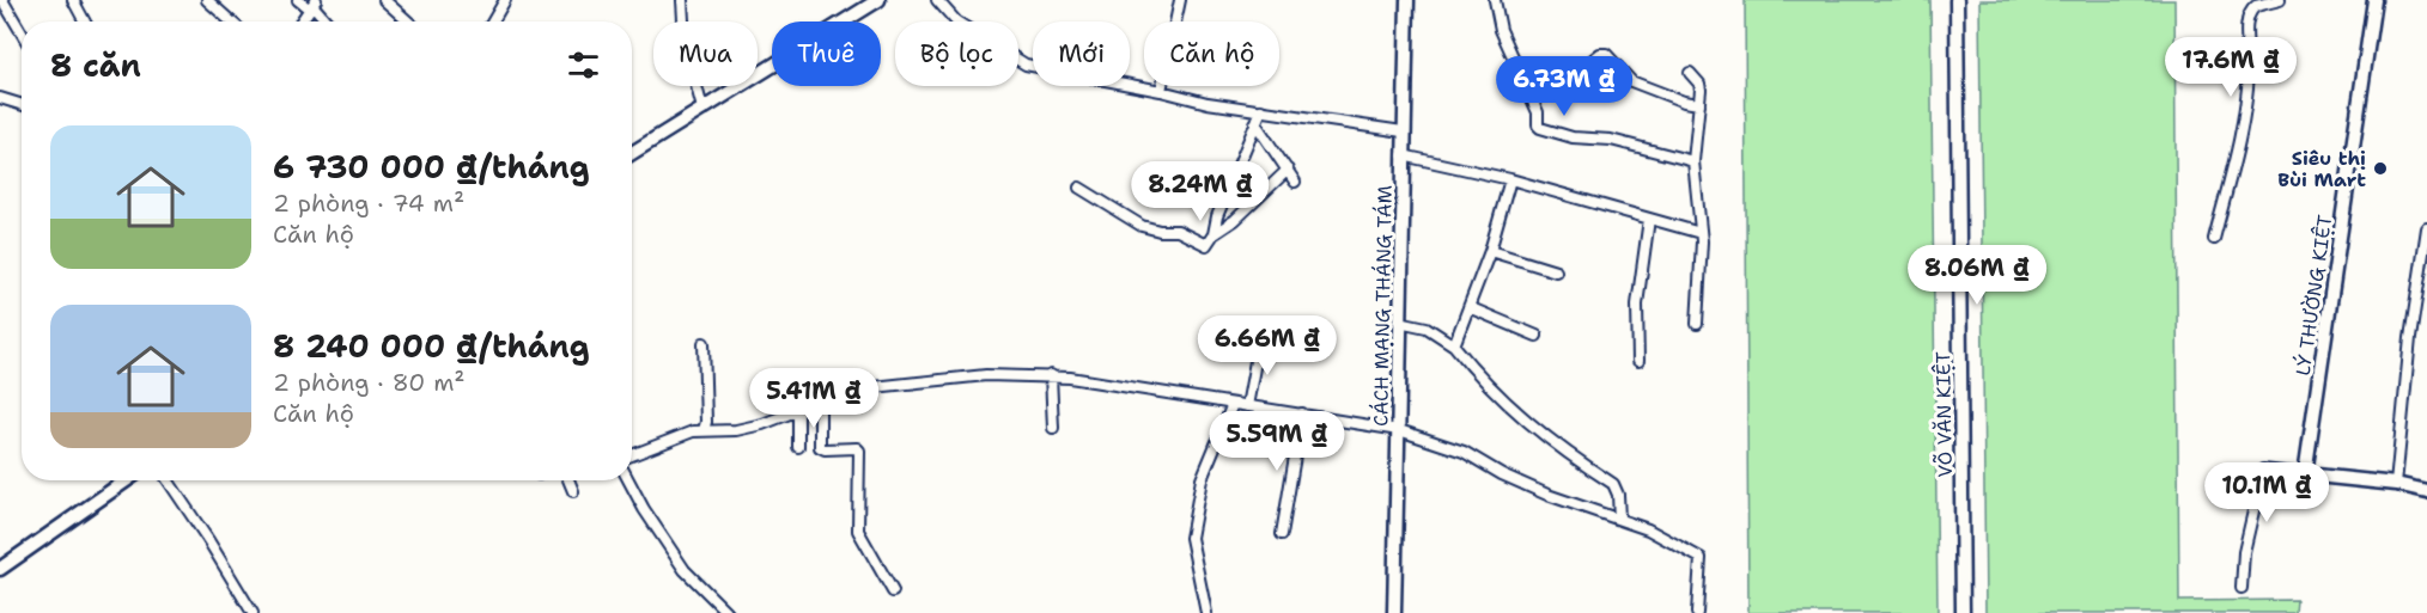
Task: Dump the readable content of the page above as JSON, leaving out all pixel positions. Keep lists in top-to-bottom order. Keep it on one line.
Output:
{"streets":{"street":["LÝ THƯỜNG KIỆT","CÁCH MẠNG THÁNG TÁM","VÕ VĂN KIỆT"]},"places":["Siêu thị Bùi Mart"],"page":{"chip":["Mua","Thuê","Bộ lọc","Mới","Căn hộ"],"heading":"8 căn","price":["17.6M ₫","6.73M ₫","8.24M ₫","8.06M ₫","6.66M ₫","5.41M ₫","5.59M ₫","10.1M ₫"],"list":[{"name":"6 730 000 ₫/tháng","note":"2 phòng · 74 m² · Căn hộ"},{"name":"8 240 000 ₫/tháng","note":"2 phòng · 80 m² · Căn hộ"}]}}
